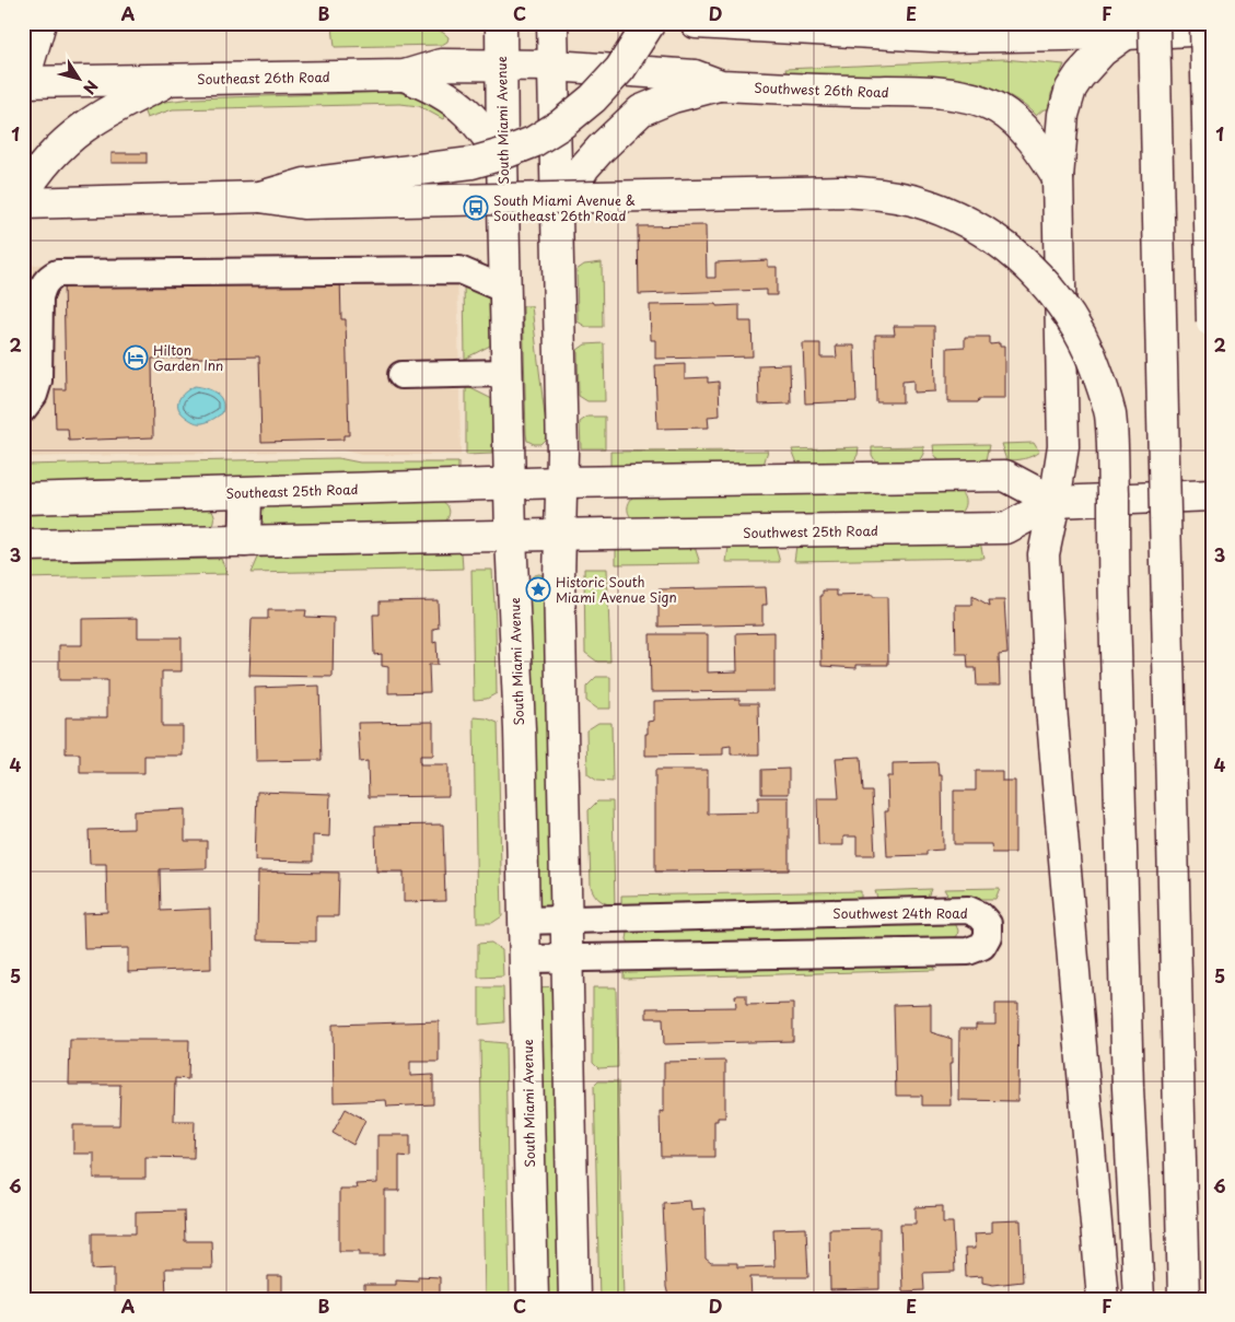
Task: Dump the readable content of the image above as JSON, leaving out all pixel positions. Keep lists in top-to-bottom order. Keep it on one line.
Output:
{"streets":{"main road":["Southeast 26th Road","Southwest 26th Road","South Miami Avenue","Southeast 25th Road","Southwest 25th Road"],"street":["Southwest 24th Road"]},"crossings":[["Southeast 26th Road","Southwest 26th Road"],["Southeast 26th Road","South Miami Avenue"],["South Miami Avenue","Southeast 25th Road"],["South Miami Avenue","Southwest 24th Road"]],"places":{"bus stop":["South Miami Avenue & Southeast 26th Road"],"hotel":["Hilton Garden Inn"],"place":["Historic South Miami Avenue Sign"]},"north":"bottom right","grid":{"columns":["A","B","C","D","E","F"],"rows":["1","2","3","4","5","6"]}}
